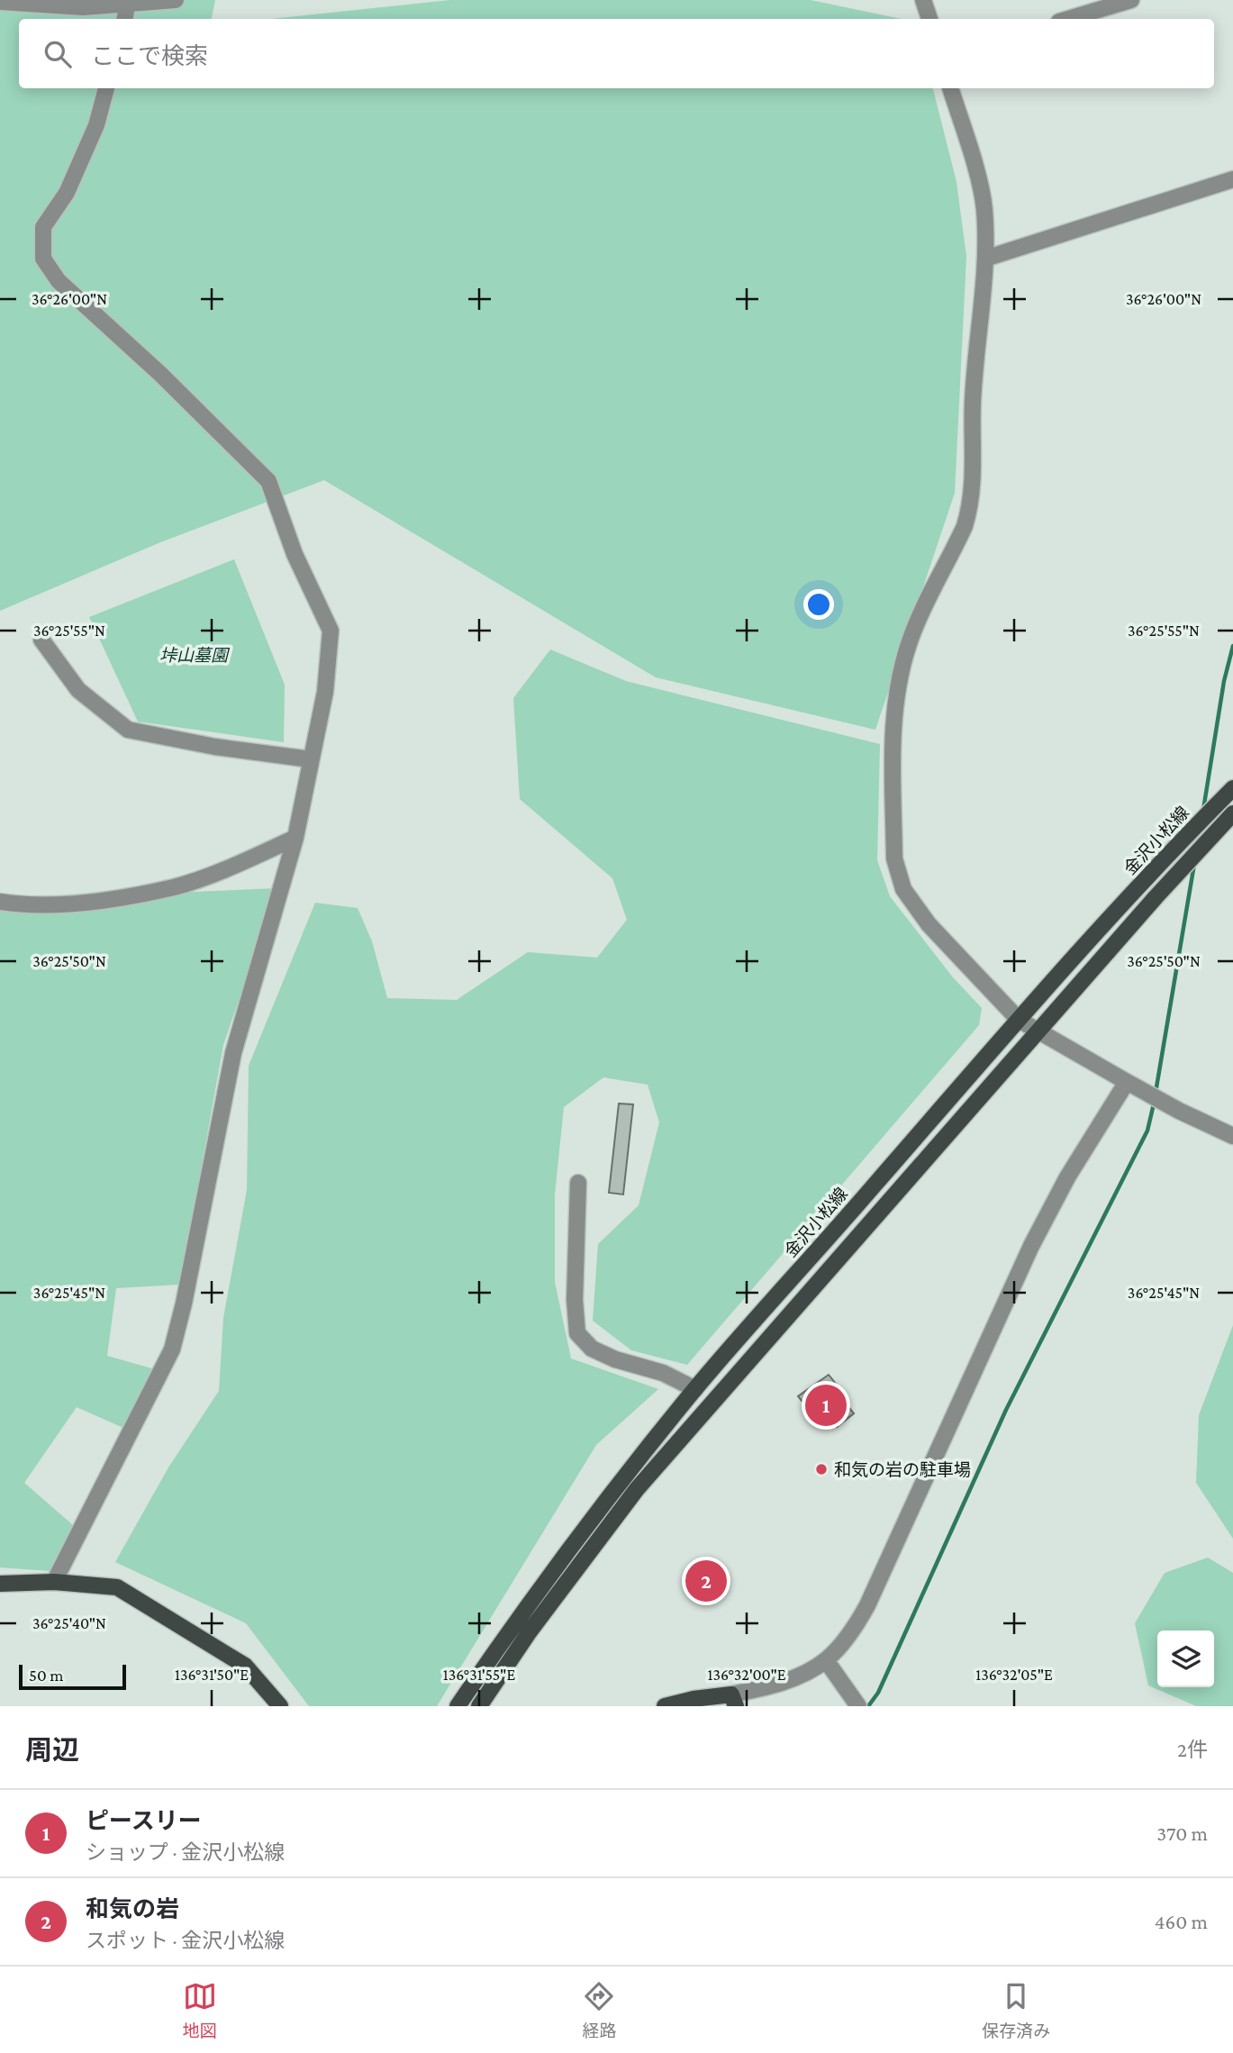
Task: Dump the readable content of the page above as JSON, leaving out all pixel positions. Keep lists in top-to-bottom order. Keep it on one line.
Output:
{"streets":{"main road":["金沢小松線"]},"parks":["垰山墓園"],"places":["和気の岩の駐車場"],"scale_bar":"50 m","page":{"search":"ここで検索","pins":["1","2"],"scale":"50 m","heading":["周辺","2件"],"list":[{"mark":"1","name":"ピースリー","note":"ショップ · 金沢小松線","value":"370 m"},{"mark":"2","name":"和気の岩","note":"スポット · 金沢小松線","value":"460 m"}],"nav":["地図","経路","保存済み"]},"coordinates":["36°26'00\"N","36°25'55\"N","36°25'50\"N","36°25'45\"N","36°25'40\"N","136°31'50\"E","136°31'55\"E","136°32'00\"E","136°32'05\"E"]}
